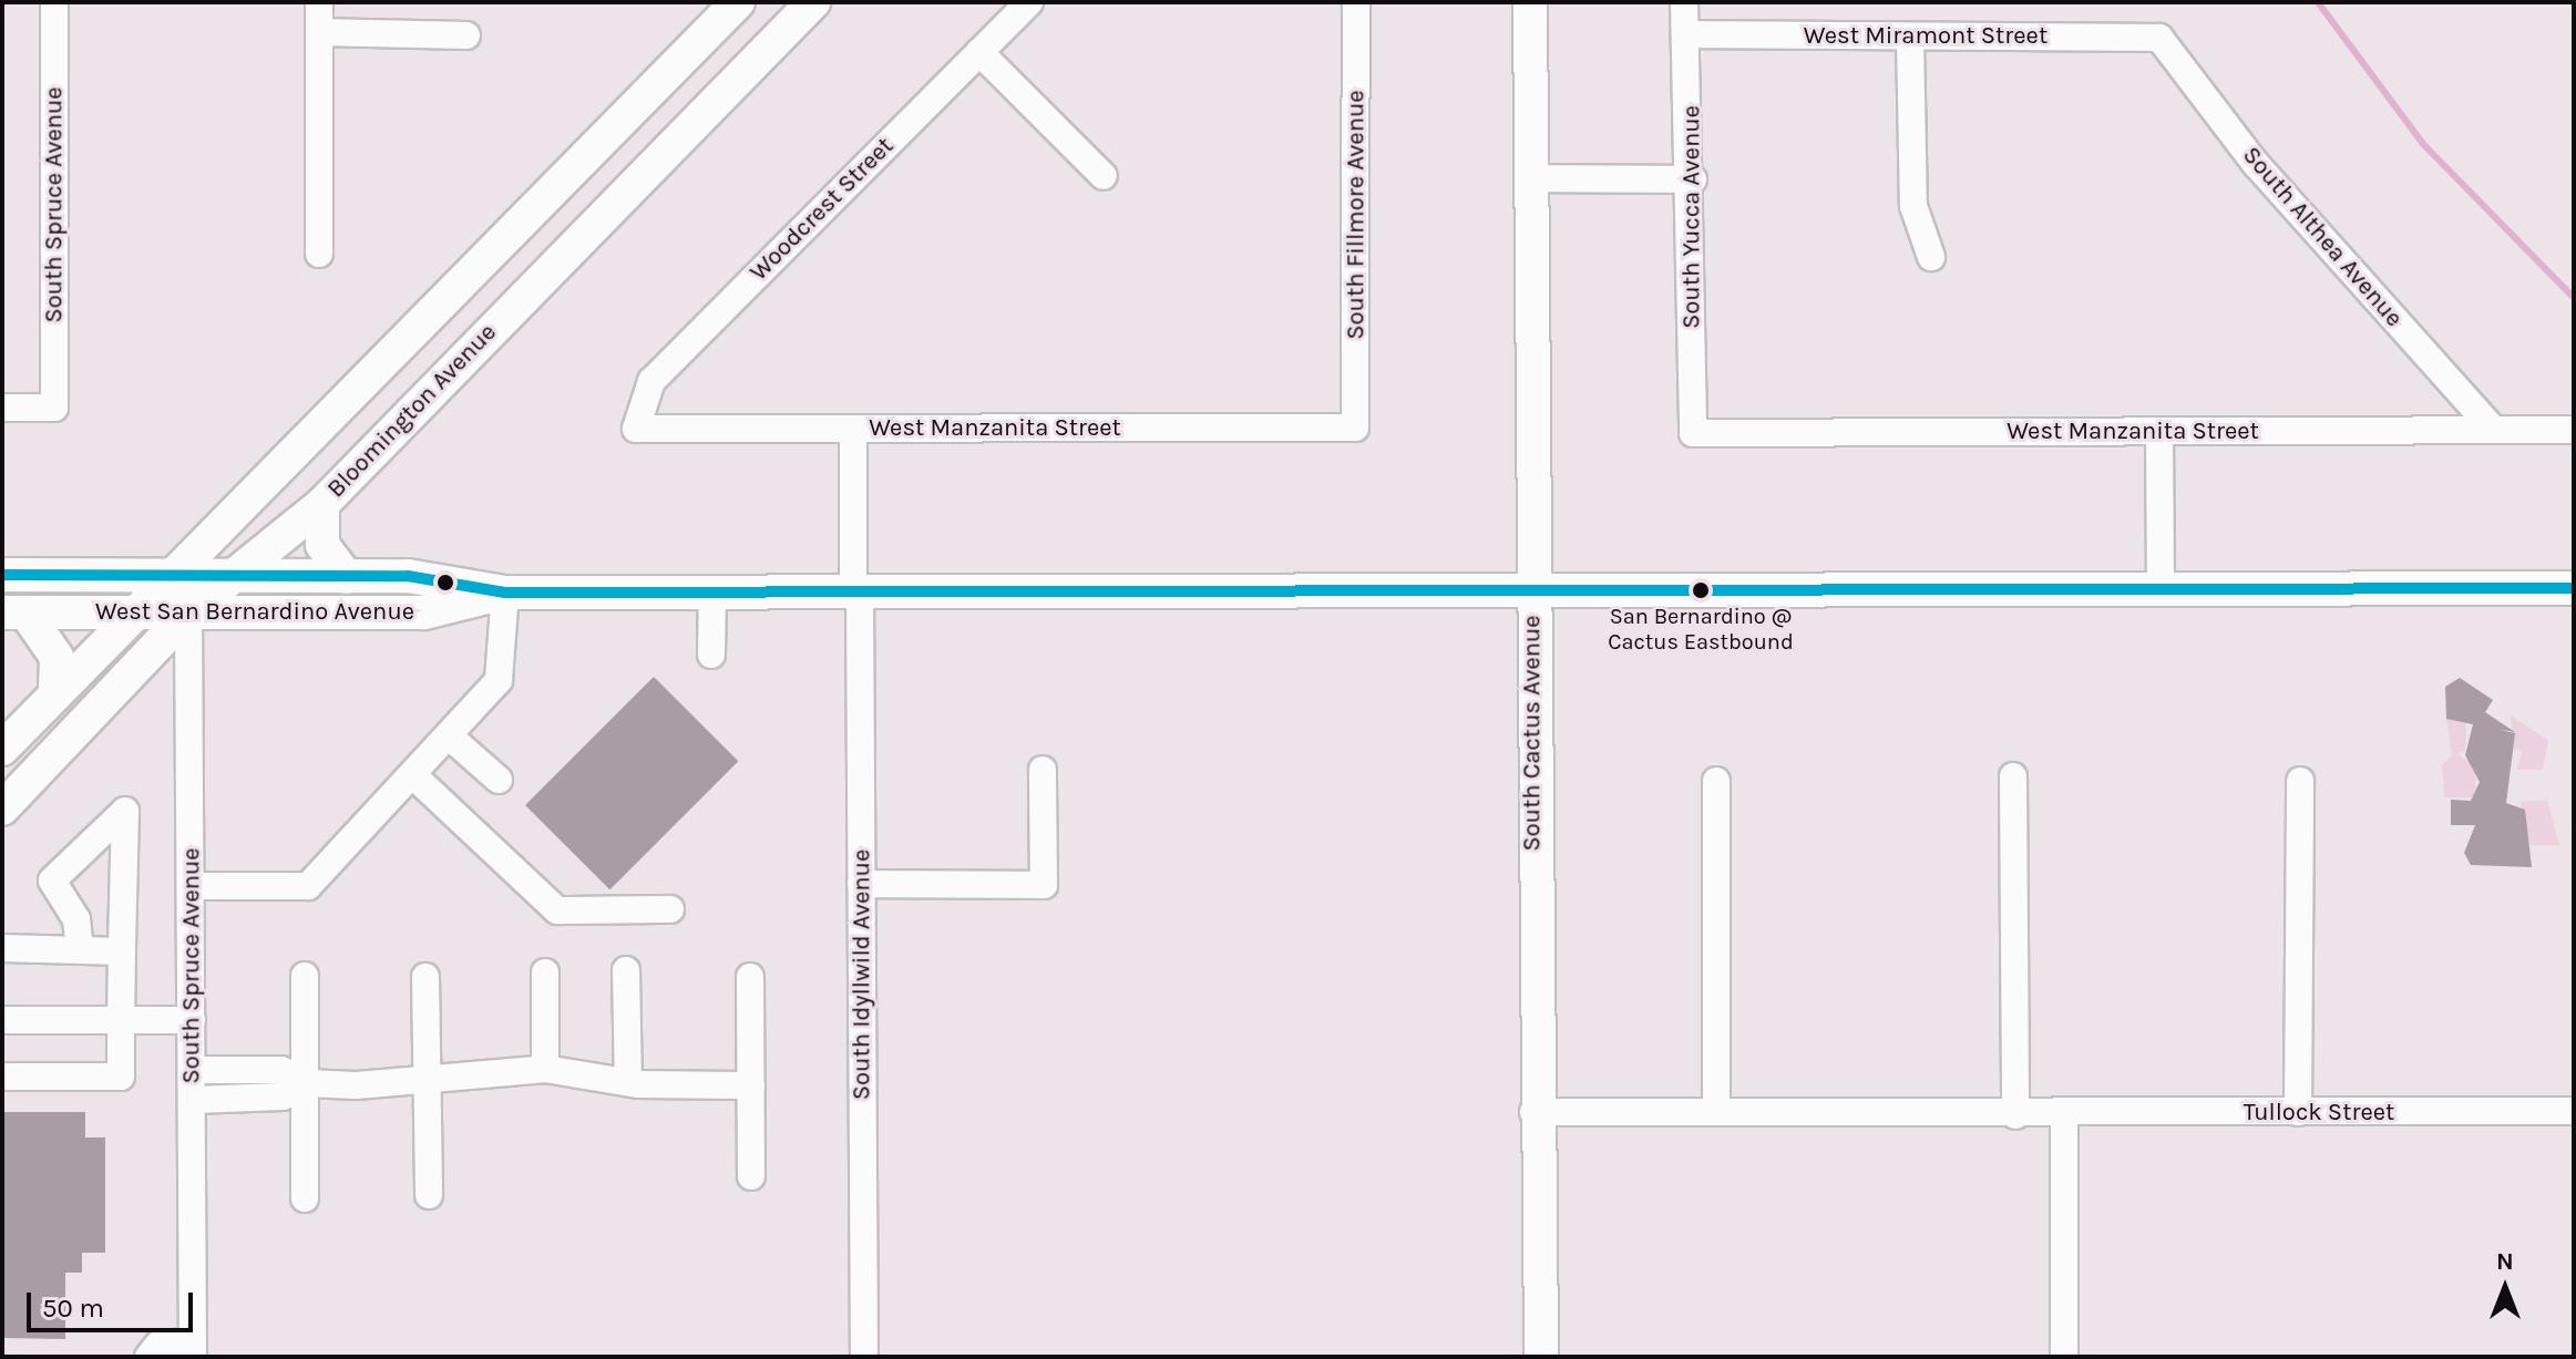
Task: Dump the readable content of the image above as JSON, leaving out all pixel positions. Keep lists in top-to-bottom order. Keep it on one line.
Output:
{"streets":{"main road":["Bloomington Avenue","West San Bernardino Avenue","South Cactus Avenue"],"street":["West Miramont Street","South Spruce Avenue","Woodcrest Street","South Fillmore Avenue","South Yucca Avenue","South Althea Avenue","West Manzanita Street","South Idyllwild Avenue","Tullock Street"]},"crossings":[["West Miramont Street","South Yucca Avenue"],["West Miramont Street","South Althea Avenue"],["South Spruce Avenue","Bloomington Avenue"],["South Spruce Avenue","West San Bernardino Avenue"],["Woodcrest Street","West Manzanita Street"],["South Fillmore Avenue","West Manzanita Street"],["South Yucca Avenue","West Manzanita Street"],["South Althea Avenue","West Manzanita Street"],["Bloomington Avenue","West San Bernardino Avenue"],["West Manzanita Street","South Idyllwild Avenue"],["West San Bernardino Avenue","South Cactus Avenue"],["West San Bernardino Avenue","South Idyllwild Avenue"]],"places":["San Bernardino @ Cactus Eastbound"],"scale_bar":"50 m","north":"top"}
